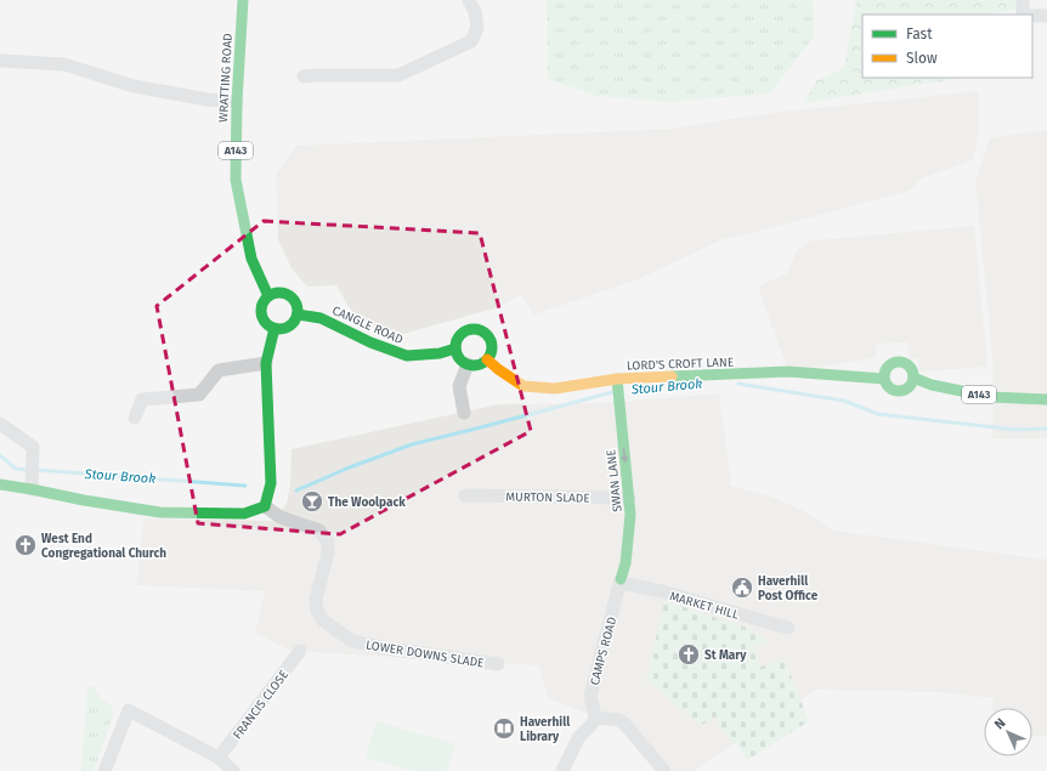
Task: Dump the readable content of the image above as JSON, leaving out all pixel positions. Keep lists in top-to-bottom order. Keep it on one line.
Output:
{"streets":{"main road":["WRATTING ROAD","A143","CANGLE ROAD","LORD'S CROFT LANE","SWAN LANE"],"street":["MURTON SLADE","MARKET HILL","CAMPS ROAD","LOWER DOWNS SLADE","FRANCIS CLOSE"]},"crossings":[["WRATTING ROAD","CANGLE ROAD"],["A143","LORD'S CROFT LANE"],["CANGLE ROAD","LORD'S CROFT LANE"],["LORD'S CROFT LANE","SWAN LANE"],["SWAN LANE","MURTON SLADE"],["SWAN LANE","MARKET HILL"],["SWAN LANE","CAMPS ROAD"],["MARKET HILL","CAMPS ROAD"]],"one_way":["SWAN LANE"],"water":["Stour Brook"],"places":{"bar":["The Woolpack"],"church":["West End Congregational Church","St Mary"],"public building":["Haverhill Post Office"],"library":["Haverhill Library"]},"legend":["Fast","Slow"],"north":"top left"}
